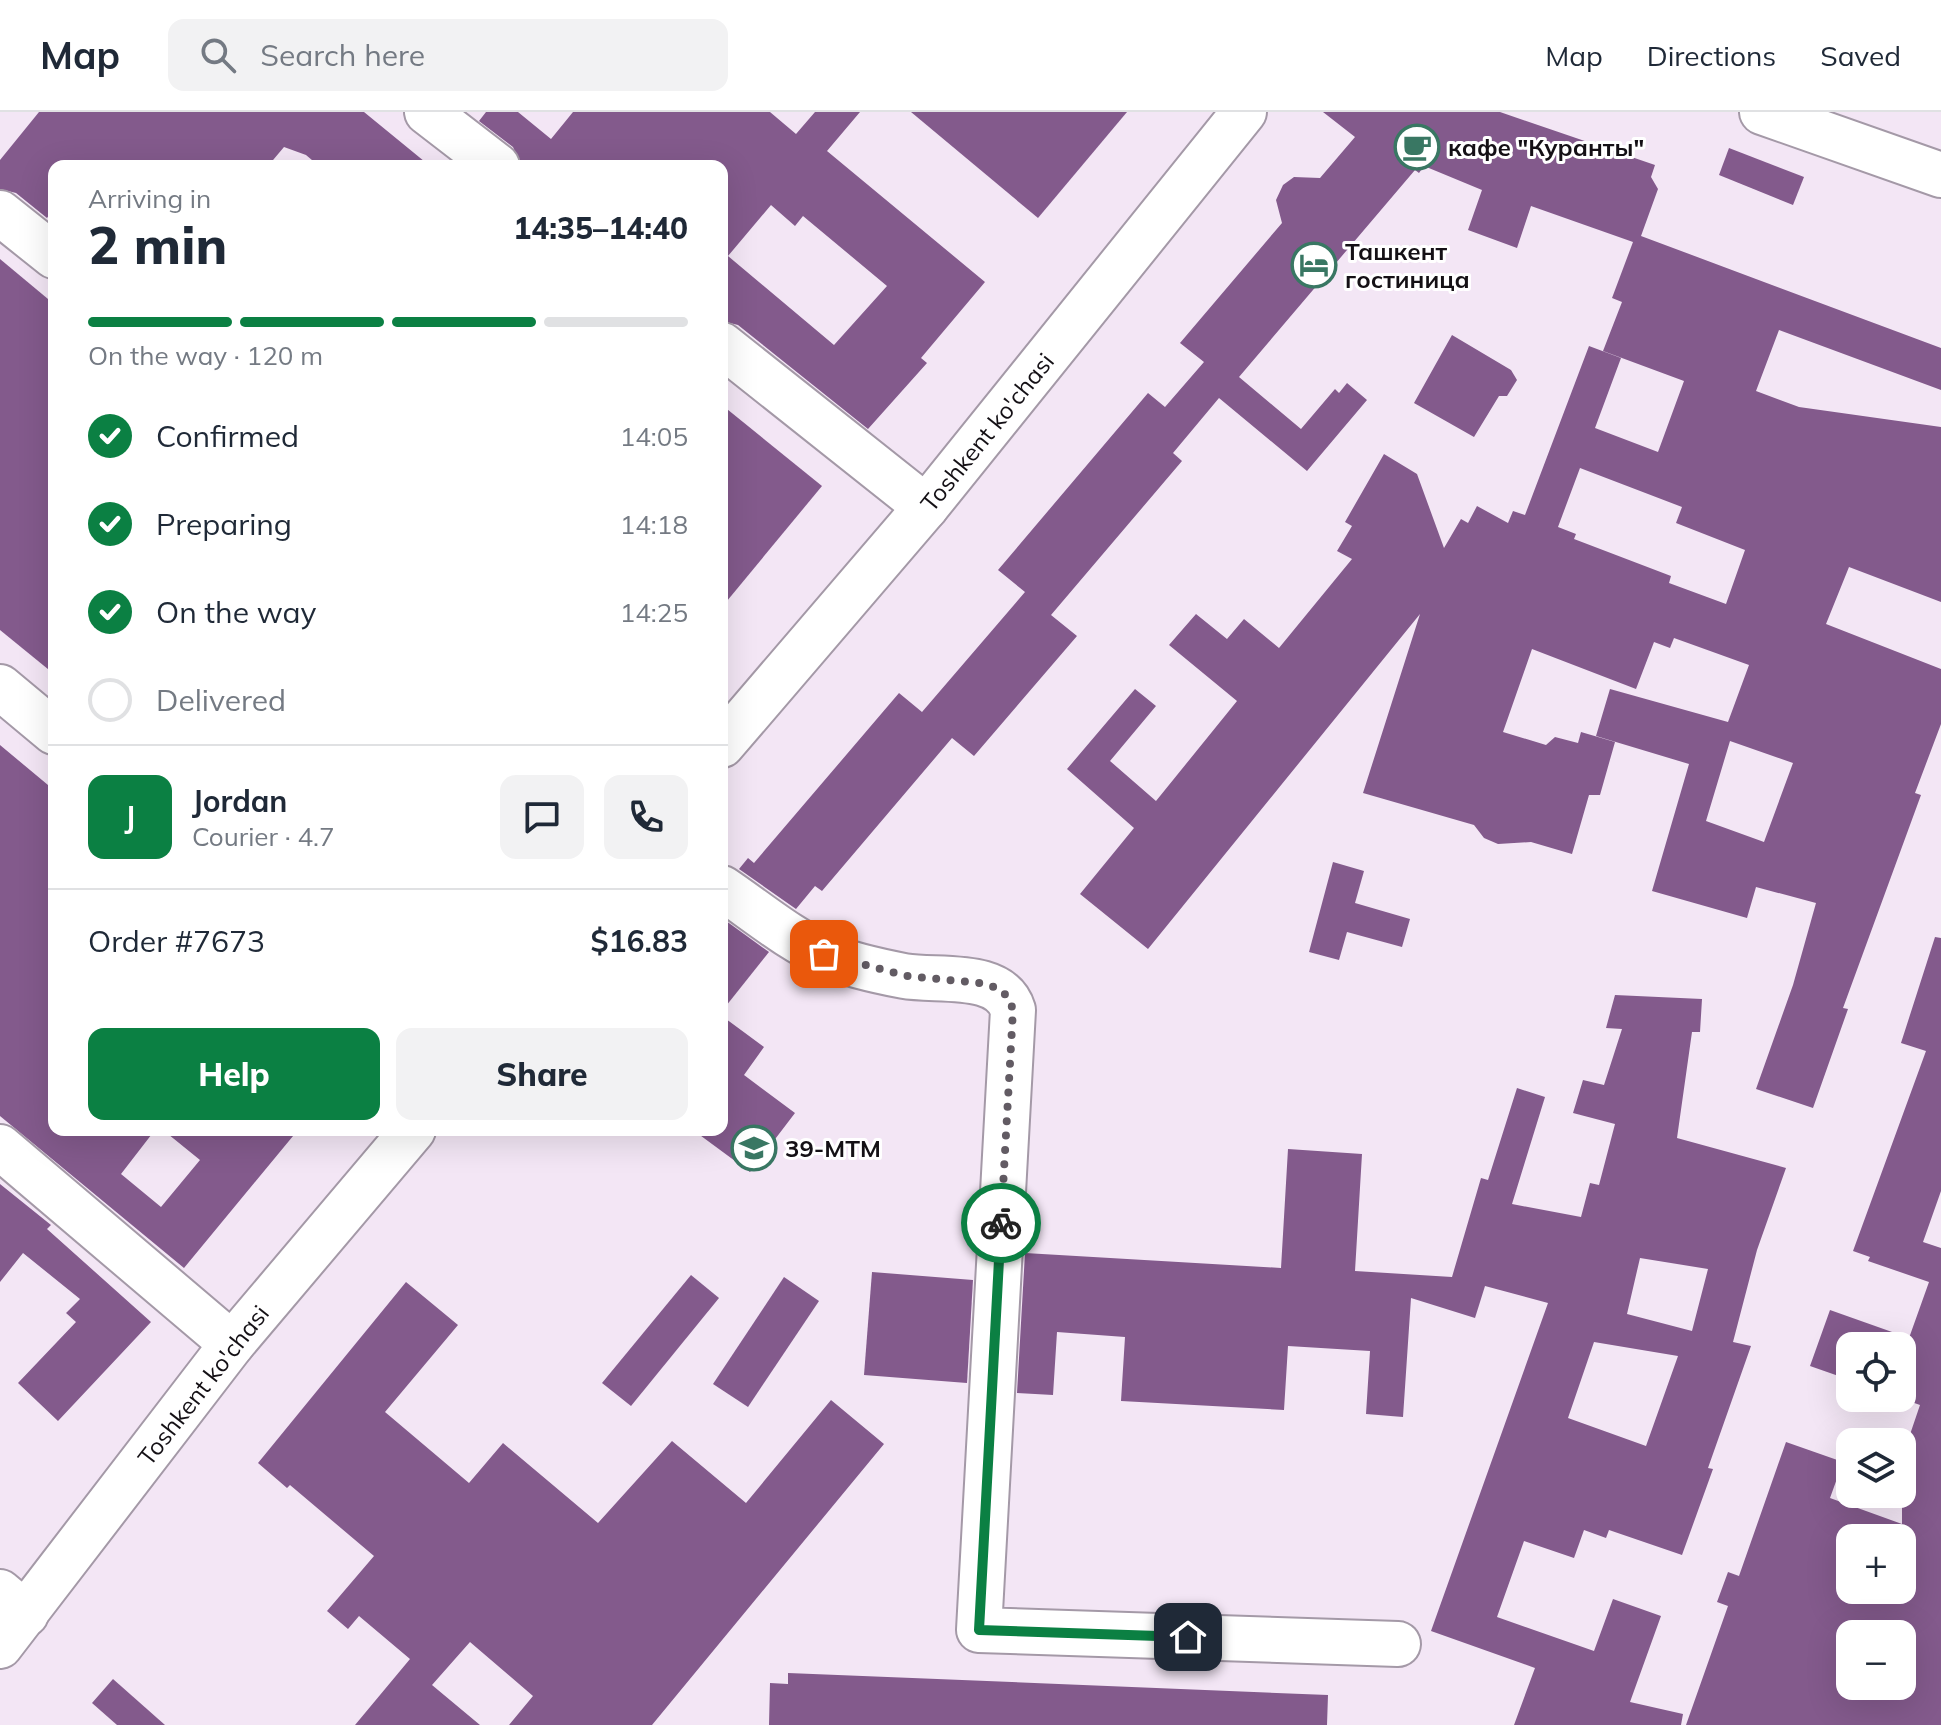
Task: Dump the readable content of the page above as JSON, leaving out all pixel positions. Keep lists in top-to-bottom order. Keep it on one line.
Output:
{"streets":{"street":["Toshkent ko'chasi"]},"places":{"cafe":["кафе \"Куранты\""],"hotel":["Ташкент гостиница"],"school or university":["39-MTM"]},"page":{"header":"Map","search":"Search here","nav":["Map","Directions","Saved"],"heading":["2 min","Arriving in","14:35–14:40"],"panel":["Jordan","Courier · 4.7","Order #7673","$16.83"],"bar":"On the way · 120 m","list":[["Confirmed","14:05"],["Preparing","14:18"],["On the way","14:25"],"Delivered"],"round":"J","buttons":["Help","Share"],"map_buttons":["+","−"]}}
